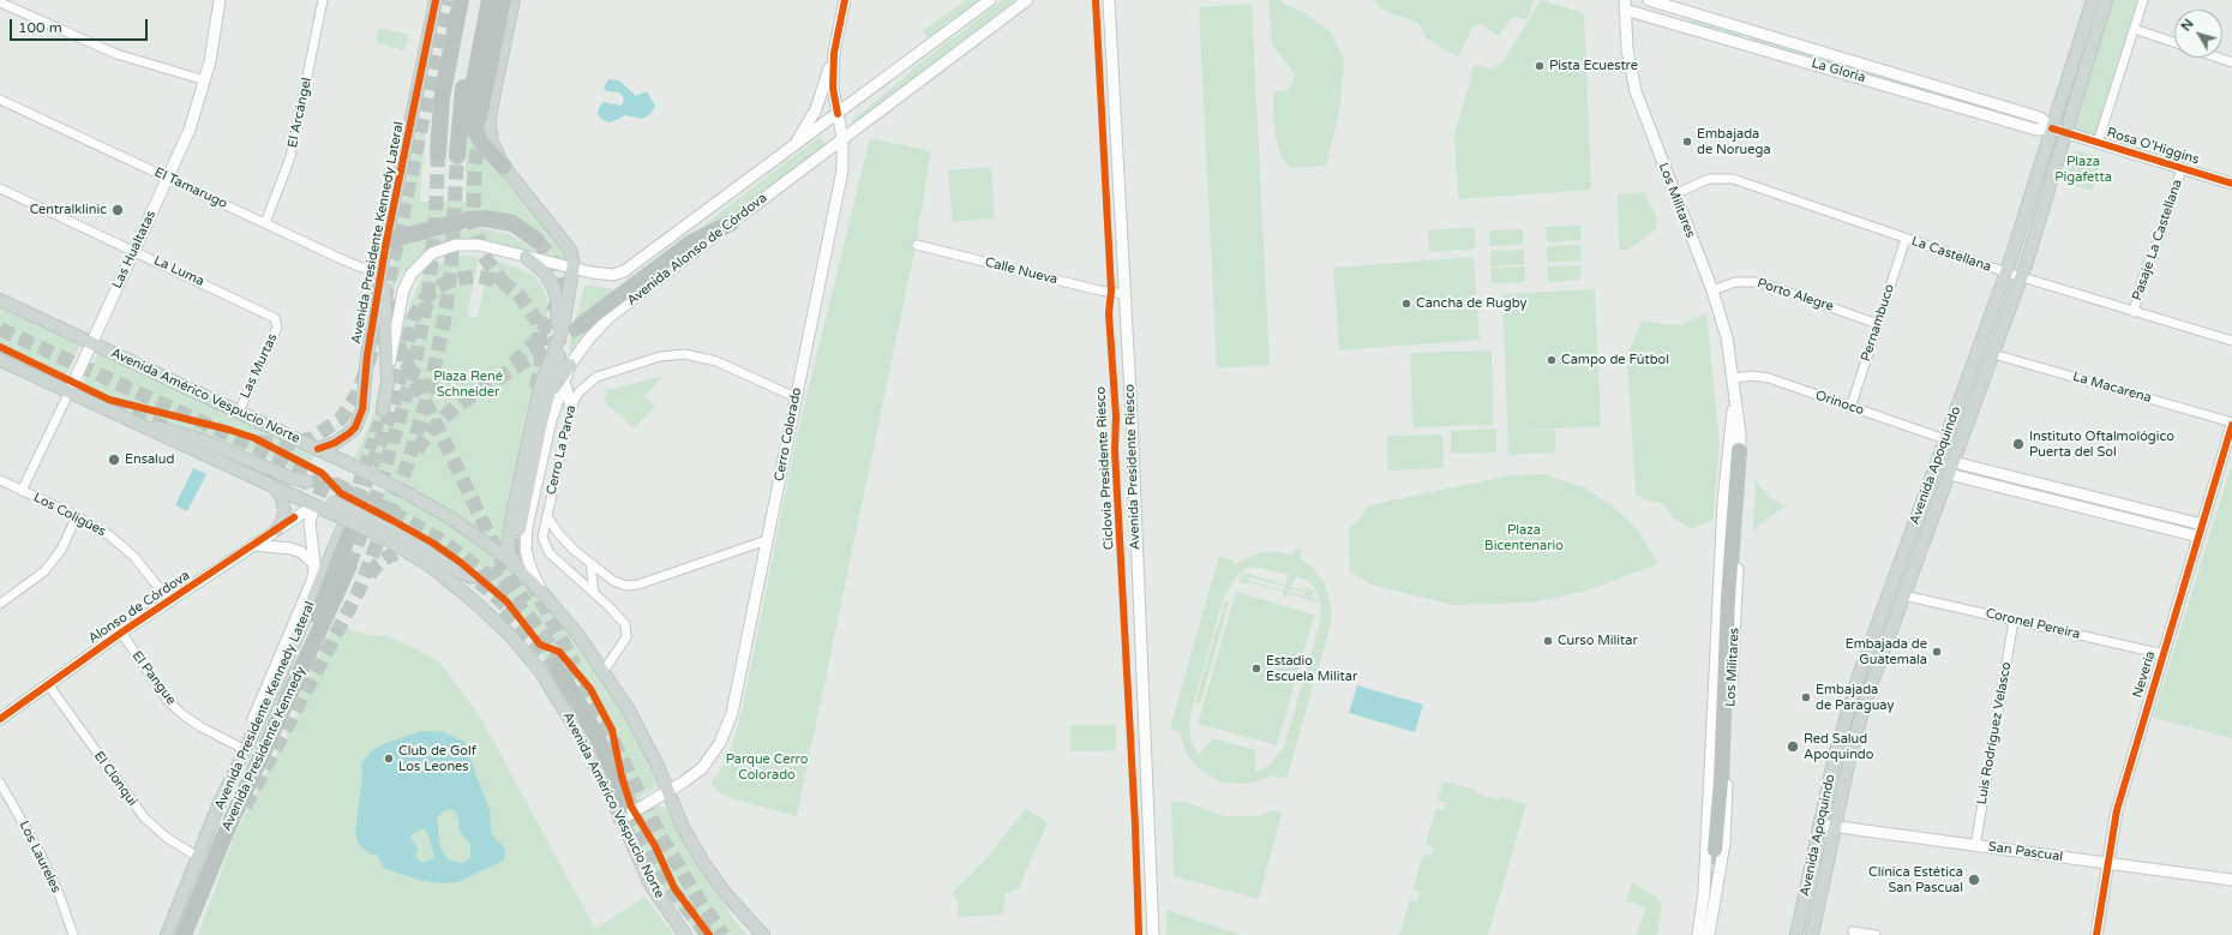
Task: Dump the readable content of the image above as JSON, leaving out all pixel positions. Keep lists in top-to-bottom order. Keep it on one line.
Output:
{"streets":{"highway":["Avenida Presidente Kennedy"],"main road":["La Gloria","Rosa O'Higgins","Los Militares","Avenida Presidente Kennedy Lateral","Las Hualtatas","Avenida Alonso de Córdova","Avenida Américo Vespucio Norte","Cerro Colorado","Avenida Apoquindo","Avenida Presidente Riesco","Alonso de Córdova","Nevería","San Pascual"],"street":["El Arcángel","El Tamarugo","Pasaje La Castellana","La Castellana","La Luma","Calle Nueva","Porto Alegre","Pernambuco","Las Murtas","La Macarena","Orinoco","Cerro La Parva","Los Coligües","Coronel Pereira","El Pangue","Luis Rodríguez Velasco","El Clonqui","Los Laureles"],"cycle path":["Ciclovía Presidente Riesco"]},"crossings":[["La Gloria","Rosa O'Higgins"],["La Gloria","Los Militares"],["La Gloria","Avenida Apoquindo"],["El Arcángel","El Tamarugo"],["Rosa O'Higgins","Pasaje La Castellana"],["Rosa O'Higgins","Avenida Apoquindo"],["El Tamarugo","Avenida Presidente Kennedy Lateral"],["El Tamarugo","Las Hualtatas"],["Los Militares","La Castellana"],["Los Militares","Porto Alegre"],["Los Militares","Orinoco"],["Avenida Presidente Kennedy Lateral","Avenida Alonso de Córdova"],["Avenida Presidente Kennedy Lateral","Avenida Américo Vespucio Norte"],["Avenida Presidente Kennedy Lateral","Alonso de Córdova"],["Avenida Presidente Kennedy Lateral","El Pangue"],["Avenida Presidente Kennedy Lateral","El Clonqui"],["Pasaje La Castellana","La Castellana"],["Las Hualtatas","La Luma"],["Las Hualtatas","Avenida Américo Vespucio Norte"],["Las Hualtatas","Los Coligües"],["Avenida Alonso de Córdova","Avenida Américo Vespucio Norte"],["Avenida Alonso de Córdova","Cerro Colorado"],["La Castellana","Pernambuco"],["La Castellana","Avenida Apoquindo"],["La Luma","Las Murtas"],["Calle Nueva","Avenida Presidente Riesco"],["Porto Alegre","Pernambuco"],["Pernambuco","Orinoco"],["Las Murtas","Avenida Américo Vespucio Norte"],["La Macarena","Avenida Apoquindo"],["La Macarena","Nevería"],["Avenida Américo Vespucio Norte","Cerro Colorado"],["Avenida Américo Vespucio Norte","Cerro La Parva"],["Avenida Américo Vespucio Norte","Alonso de Córdova"],["Orinoco","Avenida Apoquindo"],["Cerro Colorado","Cerro La Parva"],["Avenida Apoquindo","Coronel Pereira"],["Avenida Apoquindo","San Pascual"],["Los Coligües","Alonso de Córdova"],["Alonso de Córdova","El Pangue"],["Alonso de Córdova","El Clonqui"],["Coronel Pereira","Nevería"],["Coronel Pereira","Luis Rodríguez Velasco"],["Nevería","San Pascual"],["Luis Rodríguez Velasco","San Pascual"]],"parks":["Plaza Pigafetta","Plaza René Schneider","Plaza Bicentenario","Parque Cerro Colorado"],"places":["Pista Ecuestre","Embajada de Noruega","Centralklinic","Cancha de Rugby","Campo de Fútbol","Instituto Oftalmológico Puerta del Sol","Ensalud","Curso Militar","Embajada de Guatemala","Estadio Escuela Militar","Embajada de Paraguay","Red Salud Apoquindo","Club de Golf Los Leones","Clínica Estética San Pascual"],"scale_bar":"100 m","north":"top left"}
